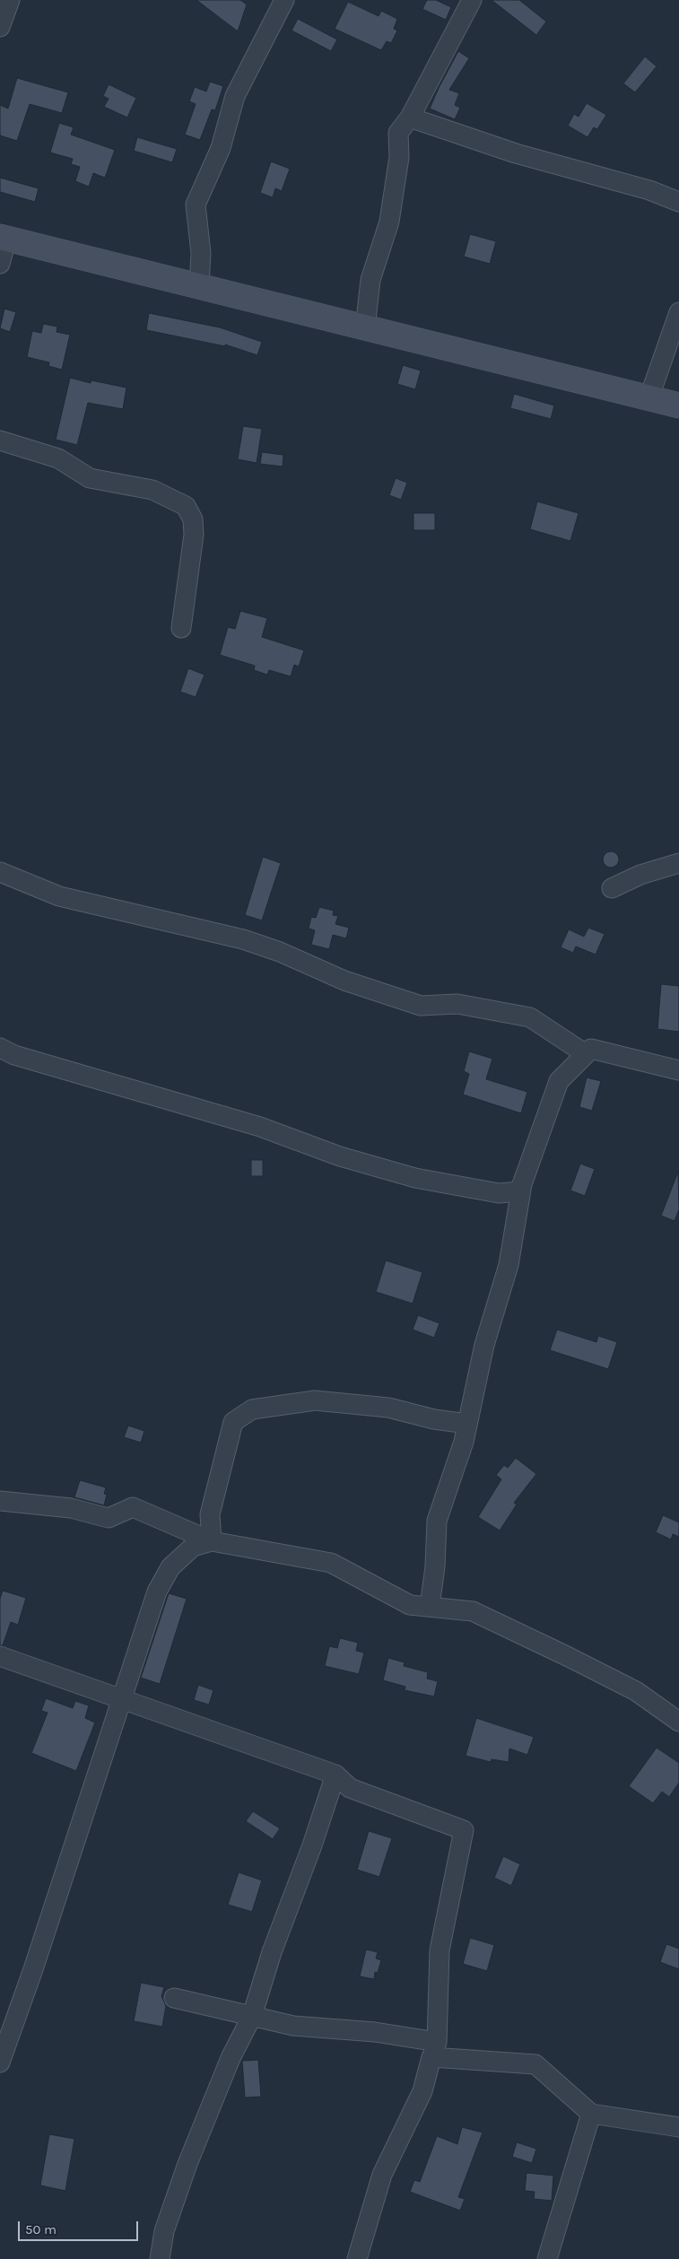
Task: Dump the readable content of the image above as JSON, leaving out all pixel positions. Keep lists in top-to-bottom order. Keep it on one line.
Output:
{"scale_bar":"50 m"}
